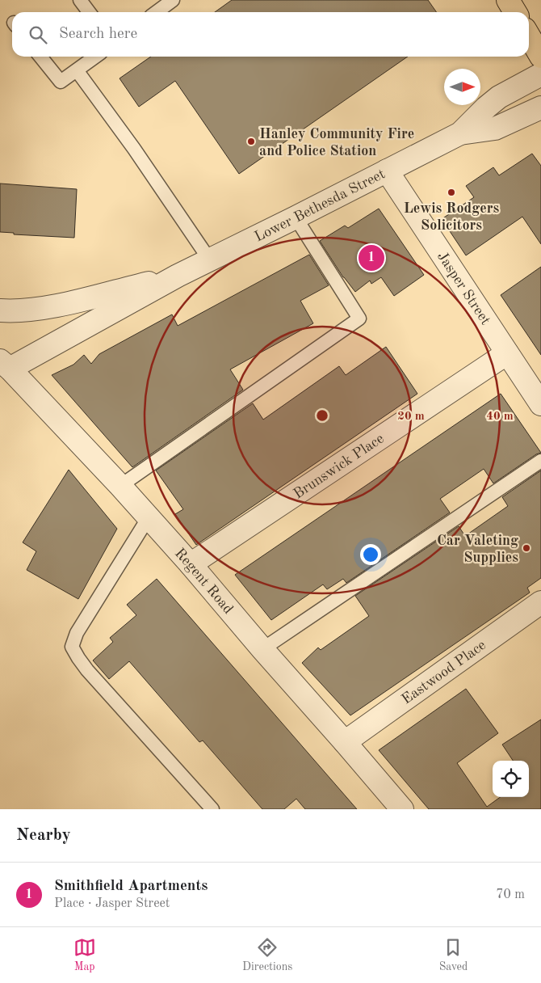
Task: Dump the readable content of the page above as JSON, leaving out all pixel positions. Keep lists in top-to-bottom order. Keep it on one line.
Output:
{"streets":{"street":["Lower Bethesda Street","Jasper Street","Brunswick Place","Regent Road","Eastwood Place"]},"crossings":[["Lower Bethesda Street","Jasper Street"],["Lower Bethesda Street","Regent Road"],["Jasper Street","Brunswick Place"],["Brunswick Place","Regent Road"],["Regent Road","Eastwood Place"]],"places":["Hanley Community Fire and Police Station","Lewis Rodgers Solicitors","Car Valeting Supplies"],"north":"right","page":{"search":"Search here","pins":"1","heading":"Nearby","list":[{"mark":"1","name":"Smithfield Apartments","note":"Place · Jasper Street","value":"70 m"}],"nav":["Map","Directions","Saved"]},"rings":["20 m","40 m"]}
